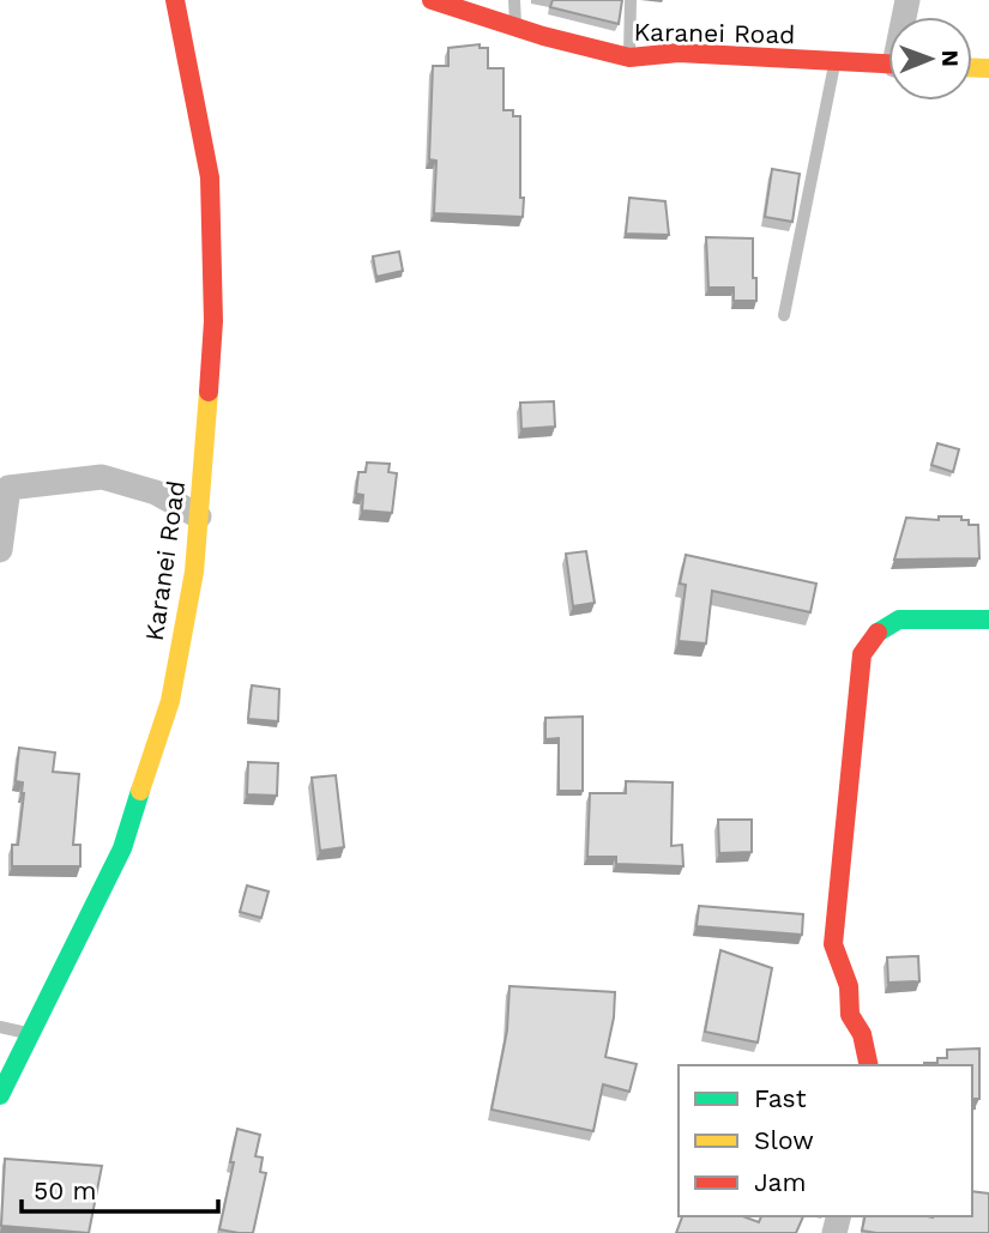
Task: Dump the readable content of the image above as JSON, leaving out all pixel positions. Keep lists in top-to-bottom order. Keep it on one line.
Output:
{"streets":{"street":["Karanei Road"]},"legend":["Fast","Slow","Jam"],"scale_bar":"50 m","north":"right"}
